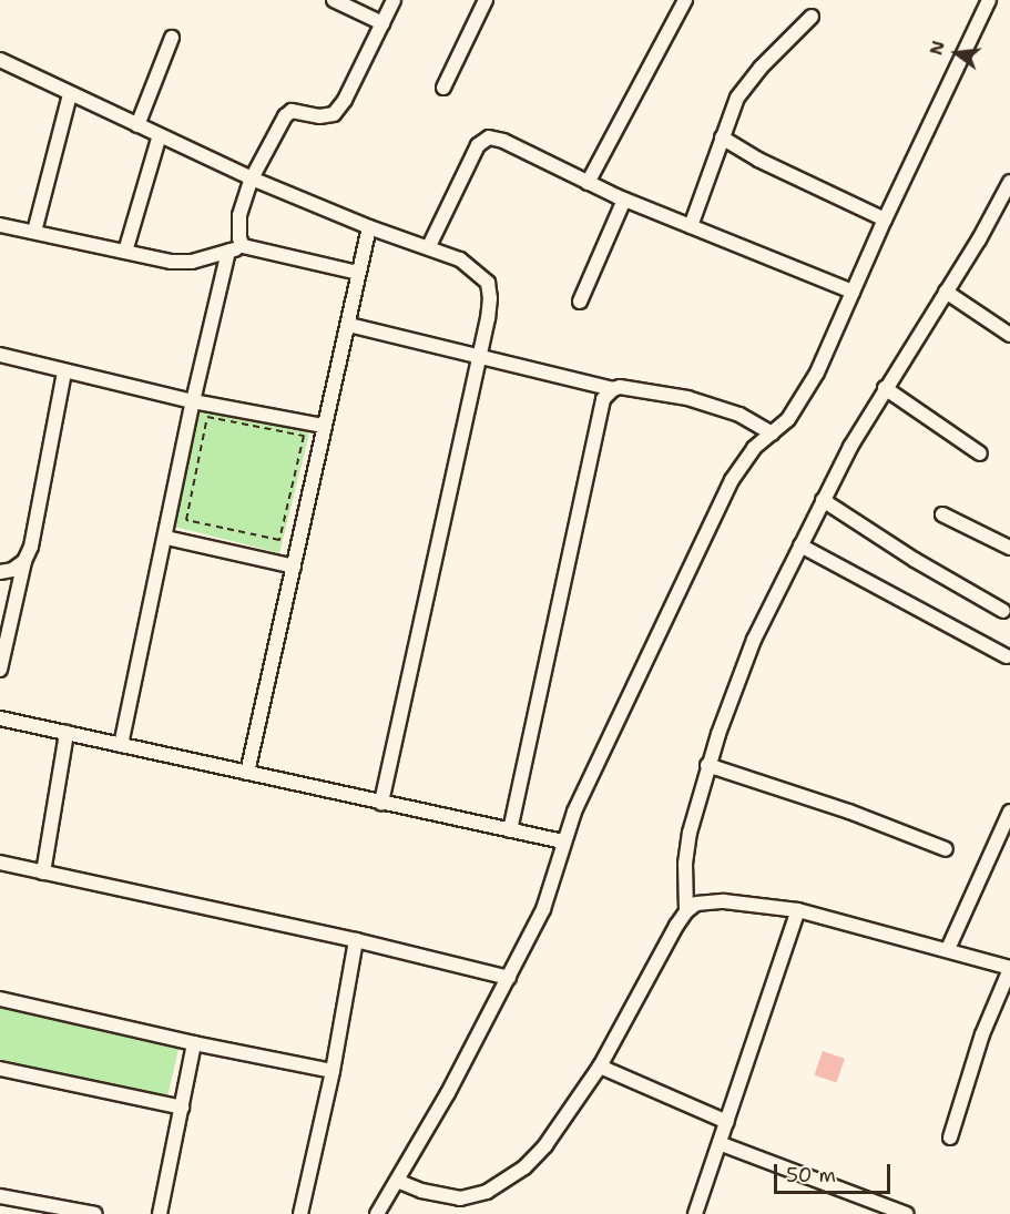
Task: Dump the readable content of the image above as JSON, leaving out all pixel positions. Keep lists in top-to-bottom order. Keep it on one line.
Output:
{"scale_bar":"50 m","north":"left"}
